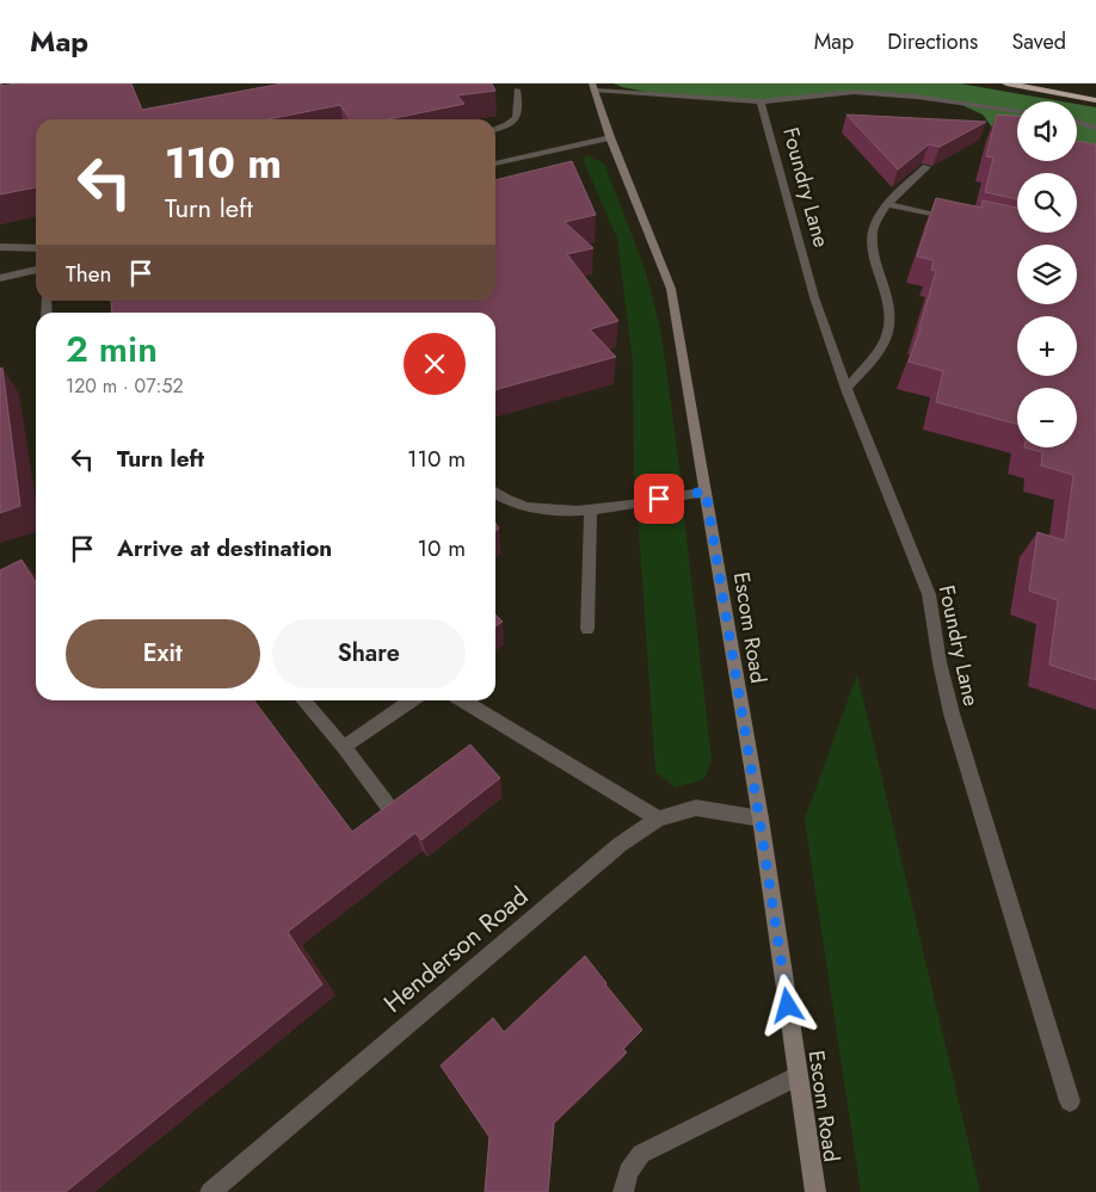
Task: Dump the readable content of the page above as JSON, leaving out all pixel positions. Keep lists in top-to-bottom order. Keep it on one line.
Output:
{"streets":{"street":["Foundry Lane","Escom Road","Henderson Road"]},"crossings":[["Escom Road","Henderson Road"]],"page":{"header":"Map","nav":["Map","Directions","Saved"],"map_buttons":["+","−"],"turn":["110 m","Turn left"],"then":"Then","heading":["2 min","120 m · 07:52"],"list":[{"name":"Turn left","value":"110 m"},{"name":"Arrive at destination","value":"10 m"}],"buttons":["Exit","Share"]}}
